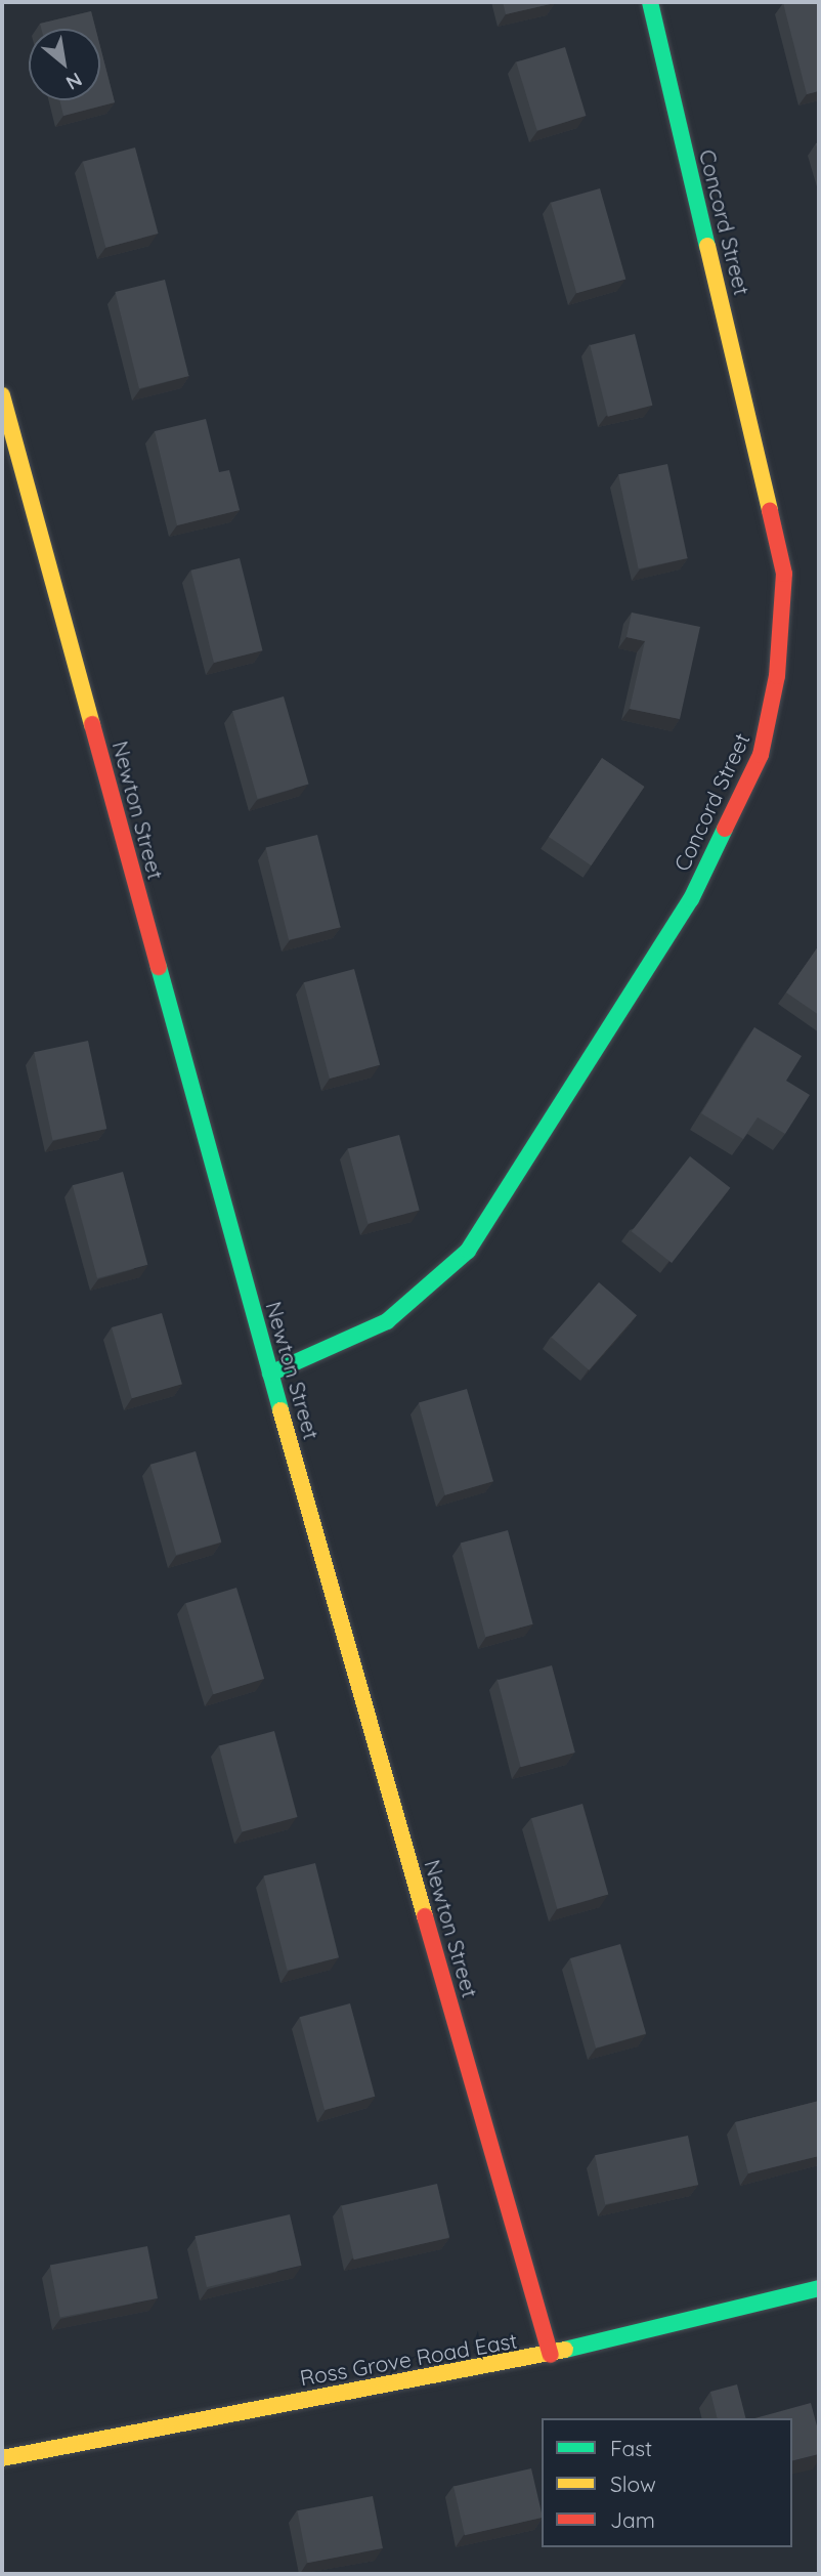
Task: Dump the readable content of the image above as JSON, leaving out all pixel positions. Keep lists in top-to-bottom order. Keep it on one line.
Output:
{"streets":{"street":["Concord Street","Newton Street","Ross Grove Road East"]},"crossings":[["Concord Street","Newton Street"],["Newton Street","Ross Grove Road East"]],"legend":["Fast","Slow","Jam"],"north":"bottom right"}
